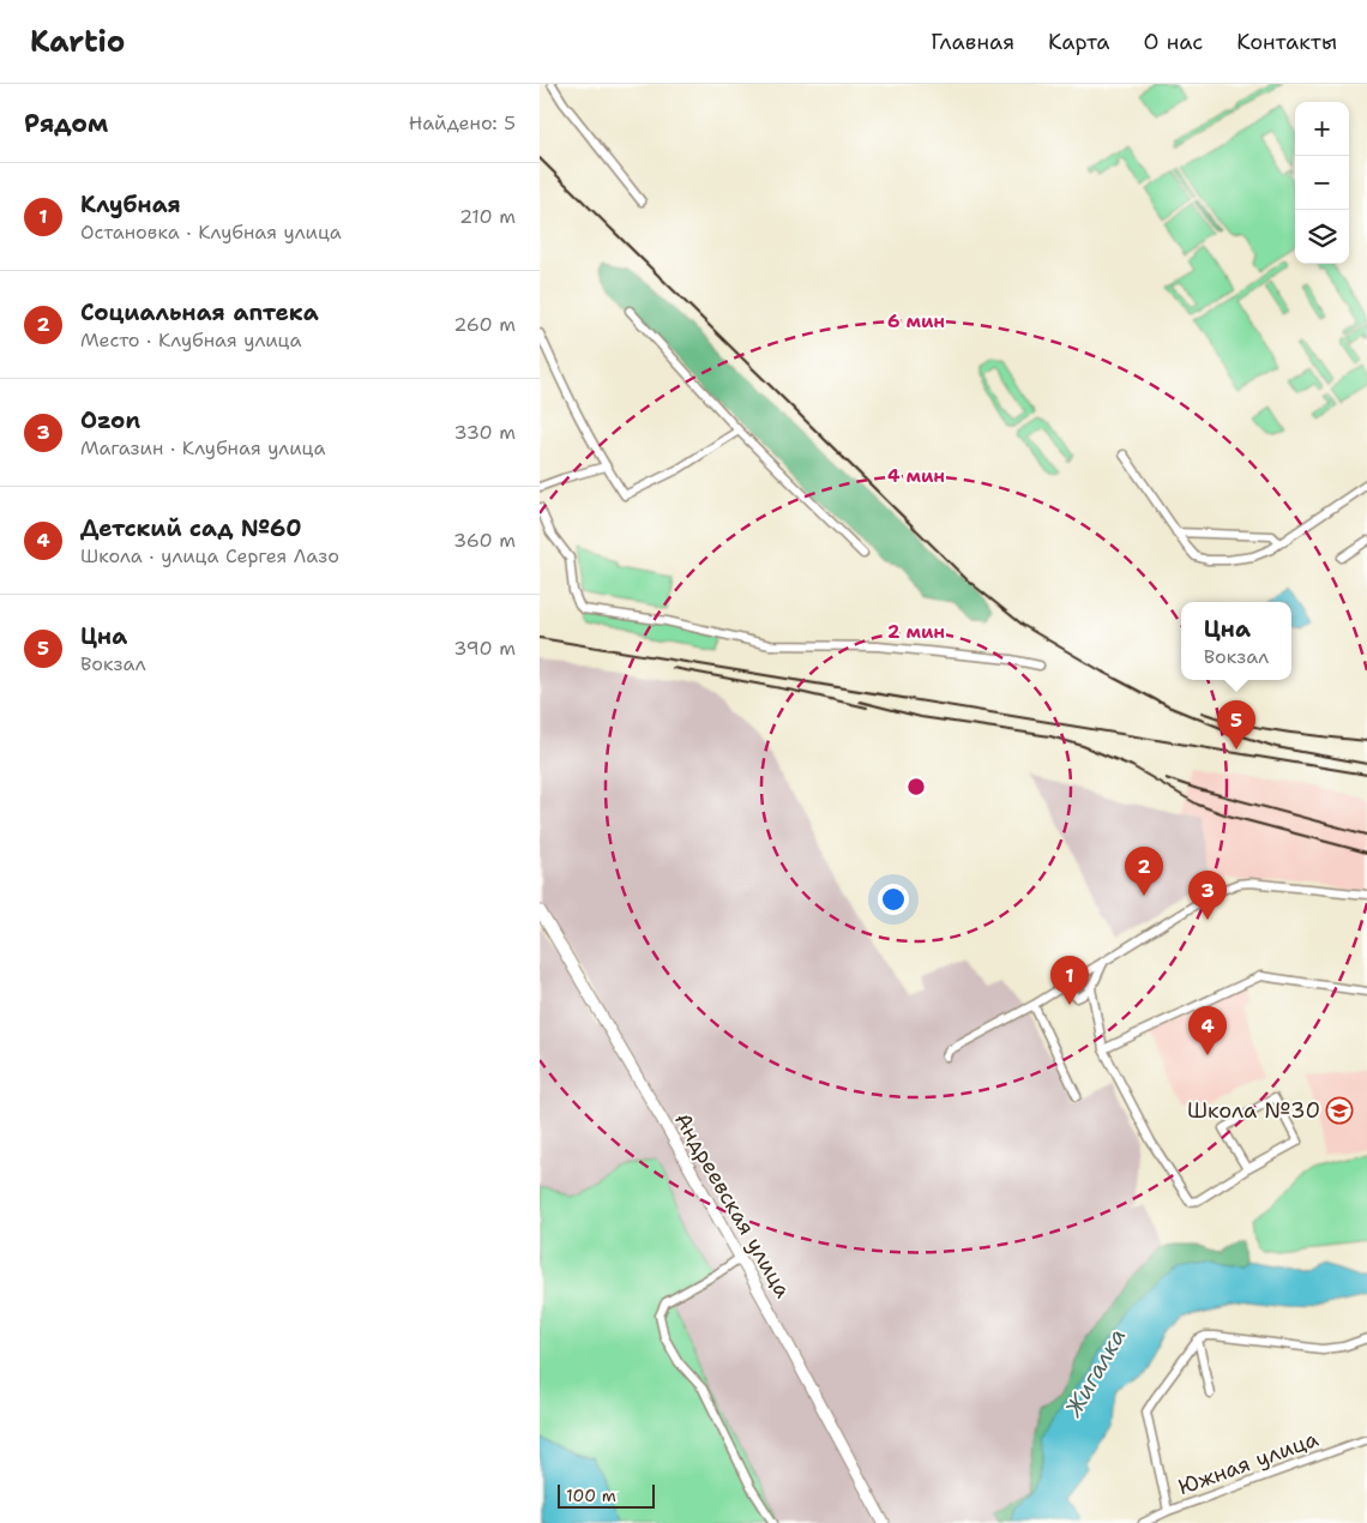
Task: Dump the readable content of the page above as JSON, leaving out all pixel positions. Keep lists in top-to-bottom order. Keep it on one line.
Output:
{"streets":{"street":["Андреевская улица","Южная улица"]},"water":["Жигалка"],"places":{"school or university":["Школа №30"]},"scale_bar":"100 m","page":{"header":"Kartio","nav":["Главная","Карта","О нас","Контакты"],"heading":["Рядом","Найдено: 5"],"map_buttons":["+","−"],"list":[{"mark":"1","name":"Клубная","note":"Остановка · Клубная улица","value":"210 m"},{"mark":"2","name":"Социальная аптека","note":"Место · Клубная улица","value":"260 m"},{"mark":"3","name":"Ozon","note":"Магазин · Клубная улица","value":"330 m"},{"mark":"4","name":"Детский сад №60","note":"Школа · улица Сергея Лазо","value":"360 m"},{"mark":"5","name":"Цна","note":"Вокзал","value":"390 m"}],"popup":["Цна","Вокзал"],"pins":["5","2","3","1","4"],"scale":"100 m"},"rings":["6 мин","4 мин","2 мин"]}
